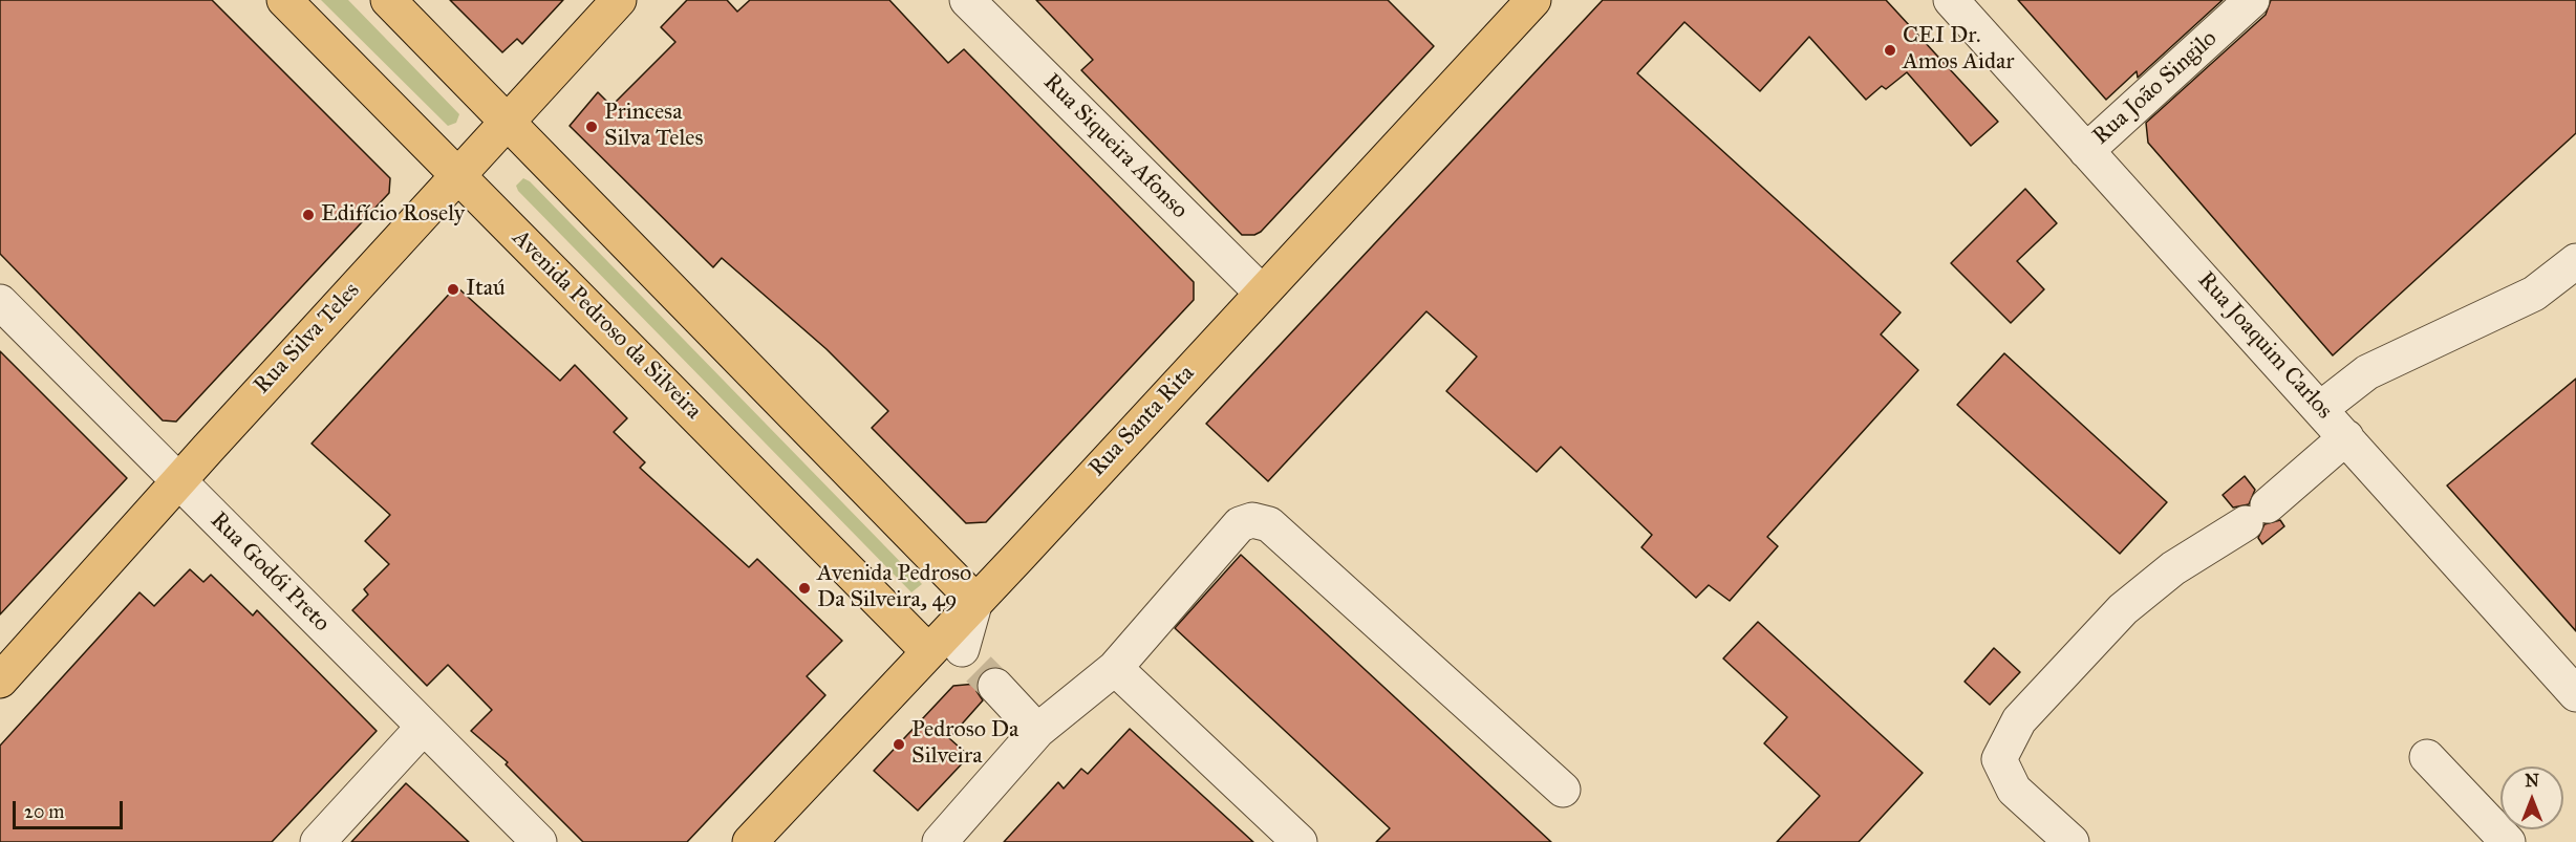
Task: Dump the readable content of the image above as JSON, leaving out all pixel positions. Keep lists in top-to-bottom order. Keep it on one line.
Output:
{"streets":{"main road":["Avenida Pedroso da Silveira","Rua Silva Teles","Rua Santa Rita"],"street":["Rua João Singilo","Rua Siqueira Afonso","Rua Joaquim Carlos","Rua Godói Preto"]},"crossings":[["Rua João Singilo","Rua Joaquim Carlos"],["Rua Siqueira Afonso","Rua Santa Rita"],["Avenida Pedroso da Silveira","Rua Silva Teles"],["Avenida Pedroso da Silveira","Rua Santa Rita"],["Rua Silva Teles","Rua Godói Preto"]],"places":["CEI Dr. Amos Aidar","Princesa Silva Teles","Edifício Rosely","Itaú","Avenida Pedroso Da Silveira, 49","Pedroso Da Silveira"],"scale_bar":"20 m","north":"top"}
